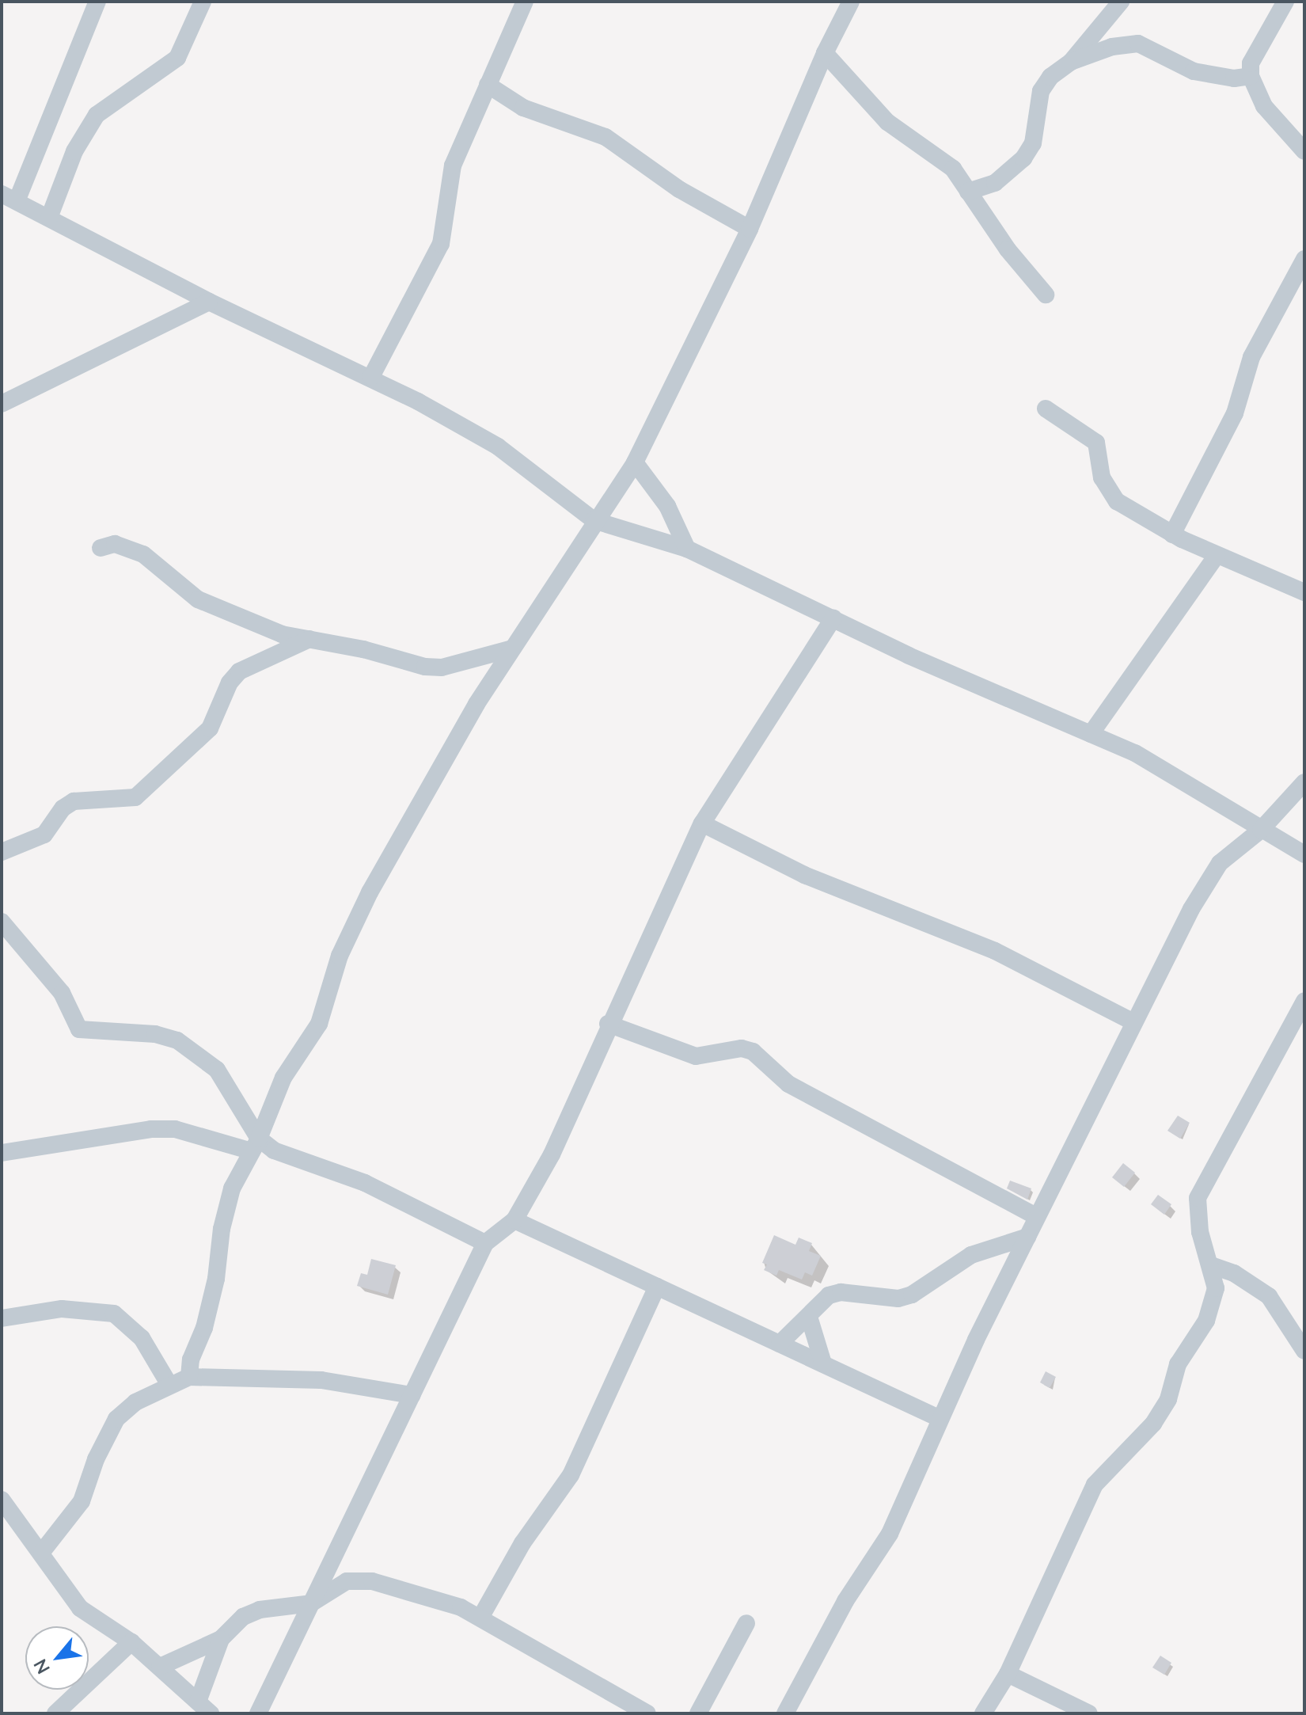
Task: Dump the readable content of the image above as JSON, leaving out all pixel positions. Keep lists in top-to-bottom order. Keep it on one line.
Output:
{"north":"bottom left"}
